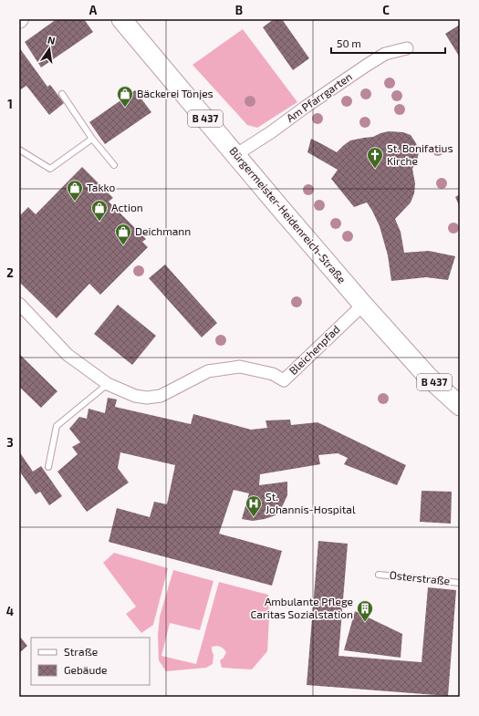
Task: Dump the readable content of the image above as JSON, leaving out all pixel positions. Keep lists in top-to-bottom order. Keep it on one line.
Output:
{"streets":{"main road":["B 437","Bürgermeister-Heidenreich-Straße"],"street":["Am Pfarrgarten","Bleichenpfad"],"lane":["Osterstraße"]},"crossings":[["Am Pfarrgarten","Bürgermeister-Heidenreich-Straße"],["Bürgermeister-Heidenreich-Straße","Bleichenpfad"]],"places":{"shop":["Bäckerei Tönjes","Takko","Action","Deichmann"],"church":["St. Bonifatius Kirche"],"hospital":["St. Johannis-Hospital"],"building":["Ambulante Pflege Caritas Sozialstation"]},"legend":["Straße","Gebäude"],"scale_bar":"50 m","north":"top","grid":{"columns":["A","B","C"],"rows":["1","2","3","4"]}}
